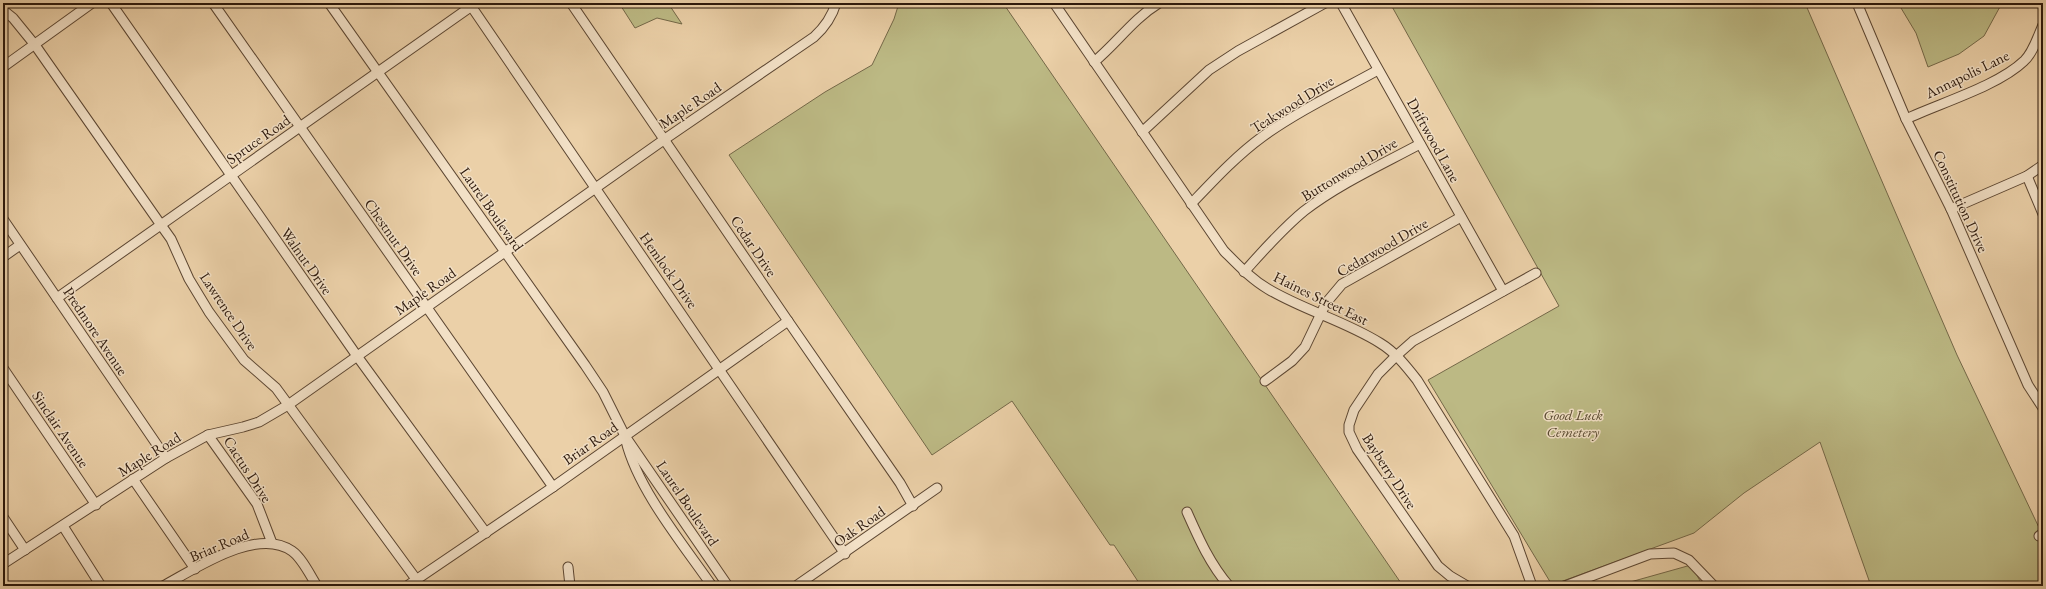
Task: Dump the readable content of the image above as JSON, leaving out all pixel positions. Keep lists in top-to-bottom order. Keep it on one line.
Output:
{"streets":{"street":["Annapolis Lane","Teakwood Drive","Maple Road","Spruce Road","Driftwood Lane","Buttonwood Drive","Constitution Drive","Laurel Boulevard","Chestnut Drive","Cedar Drive","Cedarwood Drive","Walnut Drive","Hemlock Drive","Haines Street East","Lawrence Drive","Predmore Avenue","Sinclair Avenue","Briar Road","Cactus Drive","Bayberry Drive","Oak Road"]},"crossings":[["Annapolis Lane","Constitution Drive"],["Teakwood Drive","Driftwood Lane"],["Teakwood Drive","Haines Street East"],["Maple Road","Laurel Boulevard"],["Maple Road","Chestnut Drive"],["Maple Road","Cedar Drive"],["Maple Road","Walnut Drive"],["Maple Road","Hemlock Drive"],["Maple Road","Lawrence Drive"],["Maple Road","Predmore Avenue"],["Maple Road","Sinclair Avenue"],["Maple Road","Cactus Drive"],["Spruce Road","Laurel Boulevard"],["Spruce Road","Chestnut Drive"],["Spruce Road","Walnut Drive"],["Spruce Road","Hemlock Drive"],["Spruce Road","Lawrence Drive"],["Spruce Road","Predmore Avenue"],["Driftwood Lane","Buttonwood Drive"],["Driftwood Lane","Cedarwood Drive"],["Driftwood Lane","Bayberry Drive"],["Buttonwood Drive","Haines Street East"],["Laurel Boulevard","Briar Road"],["Chestnut Drive","Briar Road"],["Cedar Drive","Briar Road"],["Cedar Drive","Oak Road"],["Cedarwood Drive","Haines Street East"],["Walnut Drive","Briar Road"],["Hemlock Drive","Briar Road"],["Hemlock Drive","Oak Road"],["Haines Street East","Bayberry Drive"],["Lawrence Drive","Briar Road"],["Briar Road","Cactus Drive"]],"parks":["Good Luck Cemetery"]}
